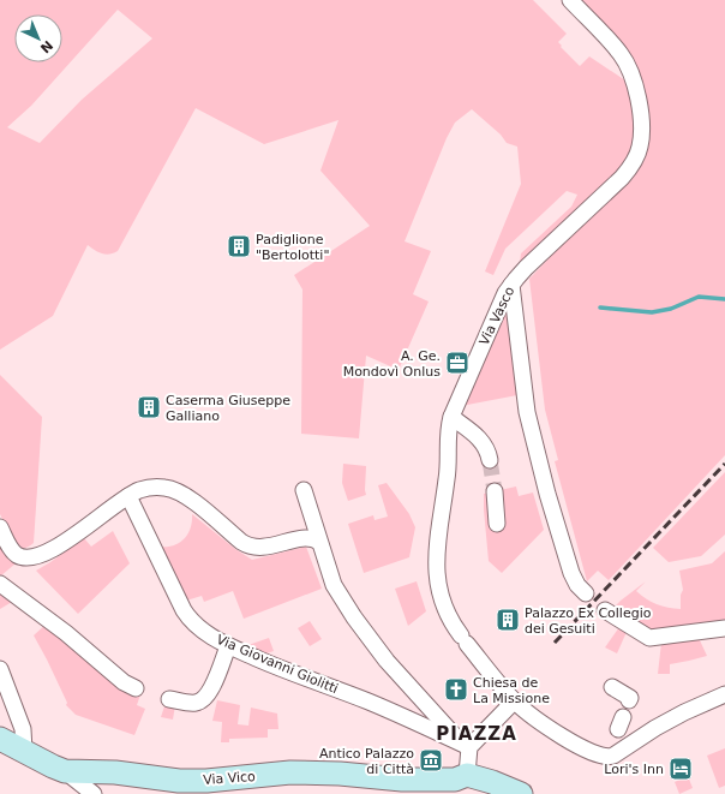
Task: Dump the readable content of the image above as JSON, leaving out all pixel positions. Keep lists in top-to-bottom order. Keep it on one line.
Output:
{"streets":{"street":["Via Vasco","Via Giovanni Giolitti","Via Vico"]},"districts":["PIAZZA"],"places":{"building":["Padiglione \"Bertolotti\"","Caserma Giuseppe Galliano","Palazzo Ex Collegio dei Gesuiti"],"office":["A. Ge. Mondovì Onlus"],"church":["Chiesa de La Missione"],"museum":["Antico Palazzo di Città"],"hotel":["Lori's Inn"]},"north":"bottom right"}
